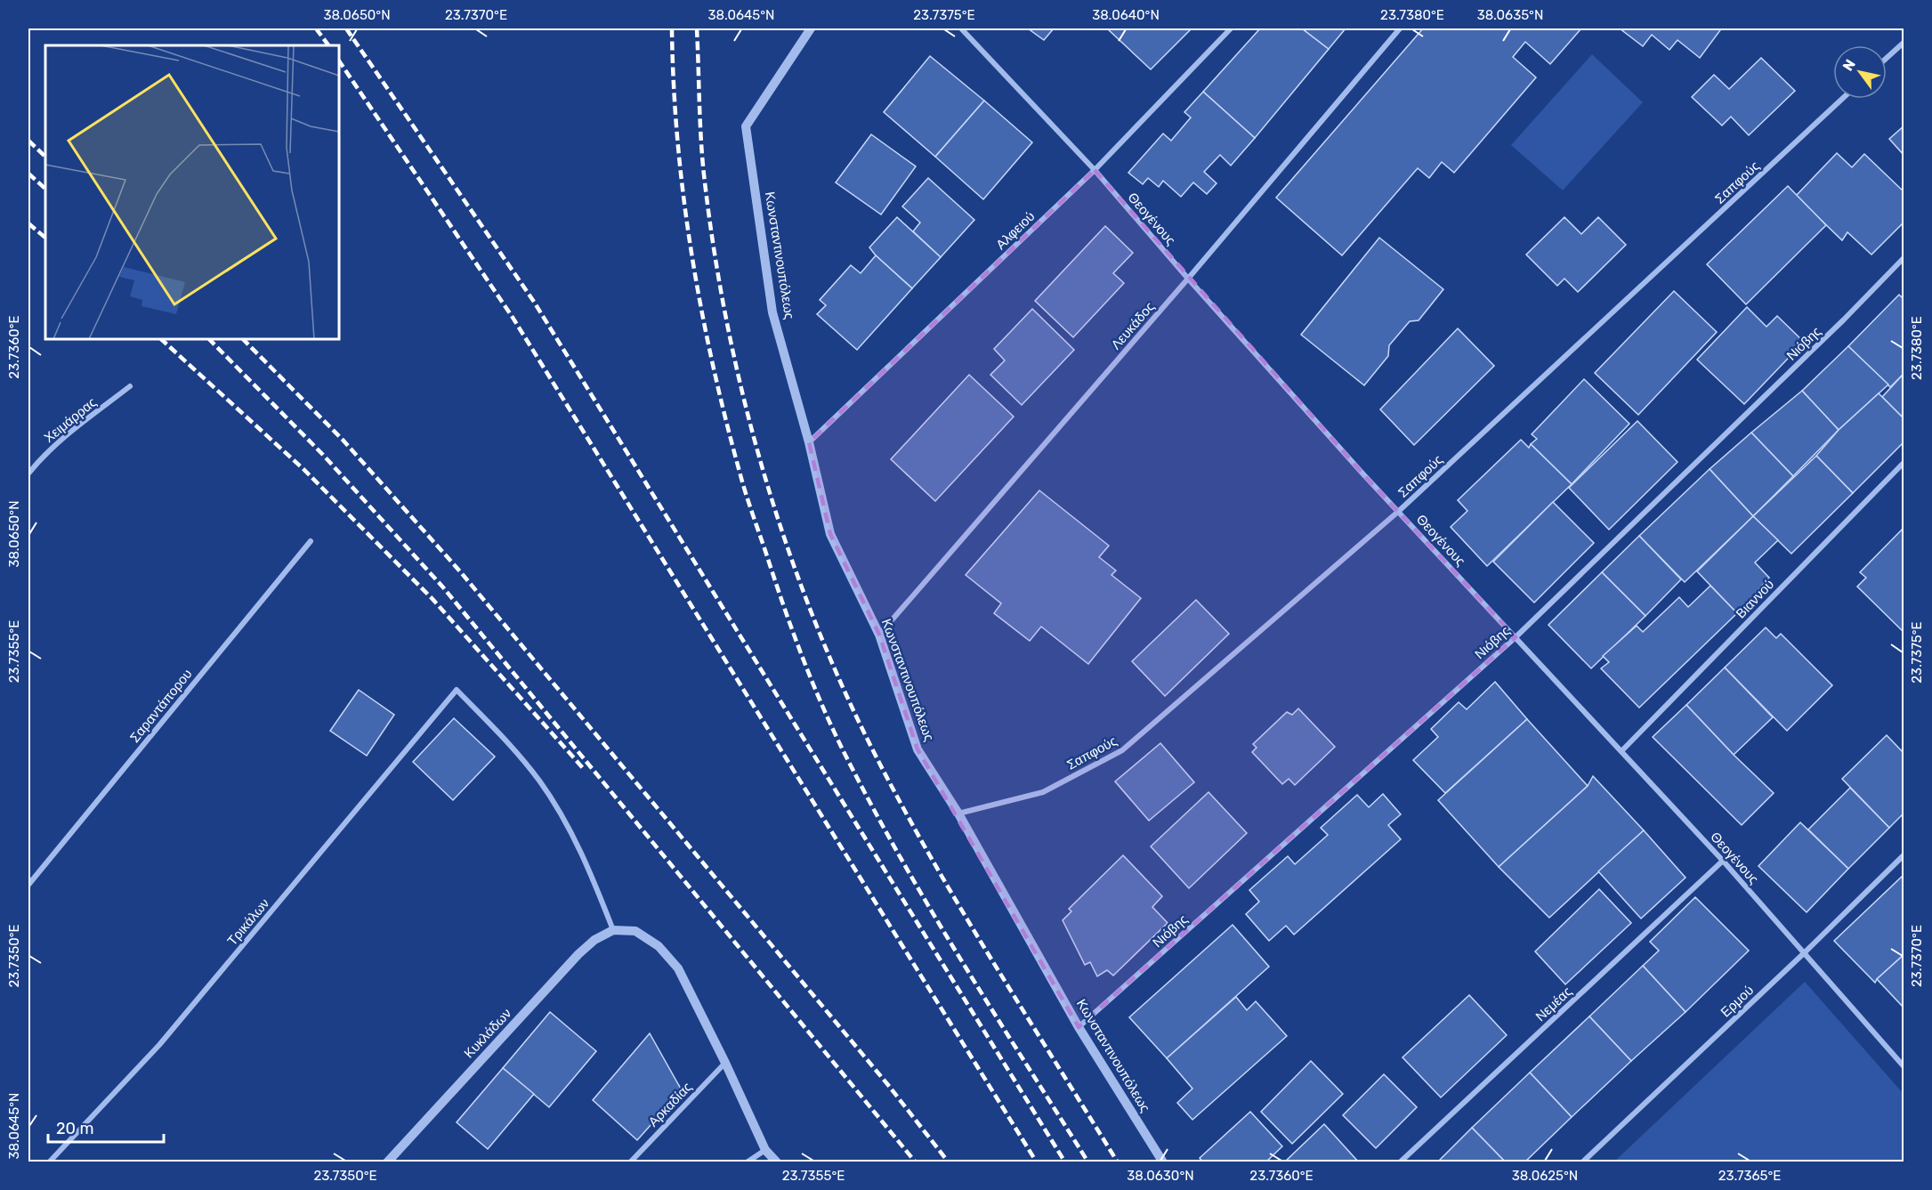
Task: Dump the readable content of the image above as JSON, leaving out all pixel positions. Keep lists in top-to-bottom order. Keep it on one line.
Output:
{"streets":{"street":["Σαπφούς","Θεογένους","Αλφειού","Κωνσταντινουπόλεως","Λευκάδος","Νιόβης","Χειμάρρας","Βιαννού","Σαραντάπορου","Τρικάλων","Ερμού","Νεμέας","Κυκλάδων","Αρκαδίας"]},"crossings":[["Σαπφούς","Θεογένους"],["Σαπφούς","Κωνσταντινουπόλεως"],["Θεογένους","Αλφειού"],["Θεογένους","Λευκάδος"],["Θεογένους","Νιόβης"],["Θεογένους","Βιαννού"],["Θεογένους","Ερμού"],["Θεογένους","Νεμέας"],["Αλφειού","Κωνσταντινουπόλεως"],["Κωνσταντινουπόλεως","Λευκάδος"],["Κωνσταντινουπόλεως","Νιόβης"],["Τρικάλων","Κυκλάδων"]],"scale_bar":"20 m","north":"top left","coordinates":["38.0650°N","23.7370°E","38.0645°N","23.7375°E","38.0640°N","23.7380°E","38.0635°N","23.7360°E","23.7355°E","23.7350°E","38.0630°N","38.0625°N","23.7365°E"]}
